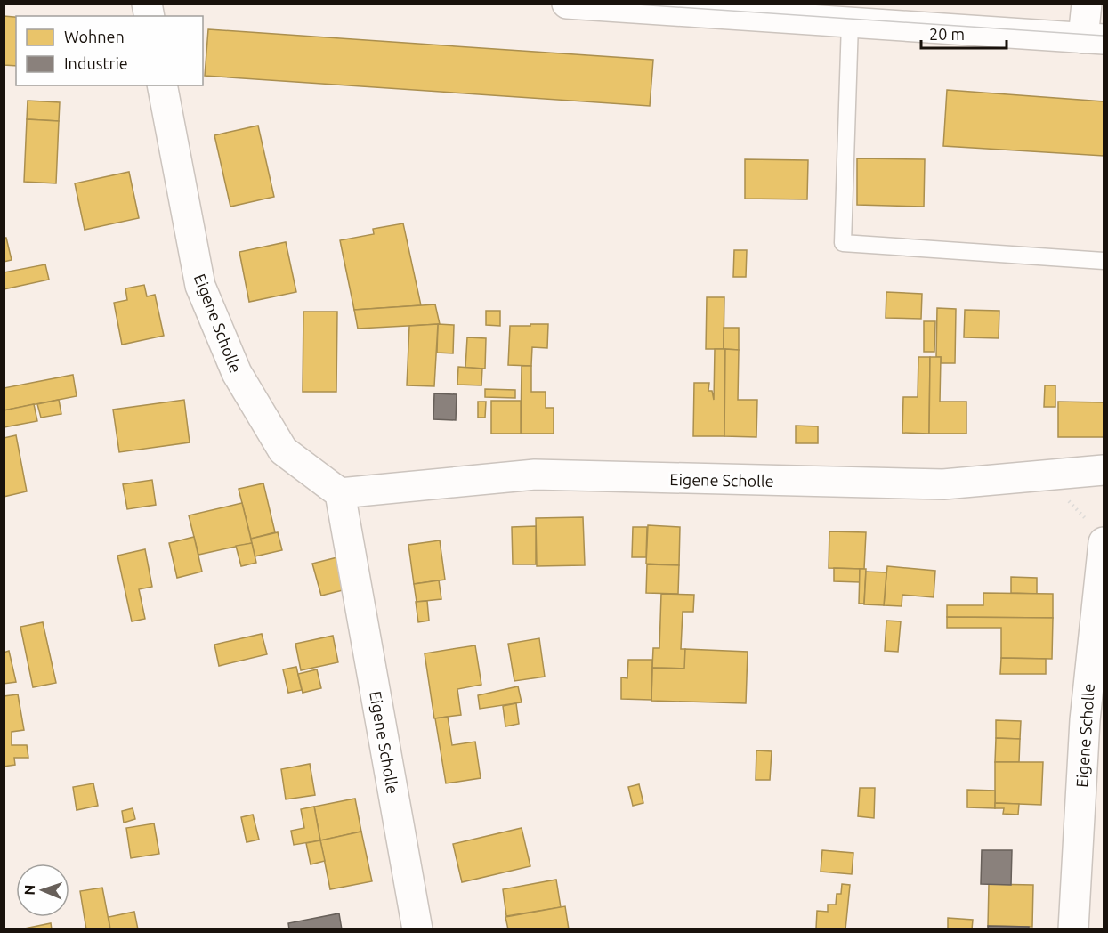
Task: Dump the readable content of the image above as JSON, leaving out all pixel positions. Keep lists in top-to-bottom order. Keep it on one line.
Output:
{"streets":{"street":["Eigene Scholle"]},"legend":["Wohnen","Industrie"],"scale_bar":"20 m","north":"left"}
